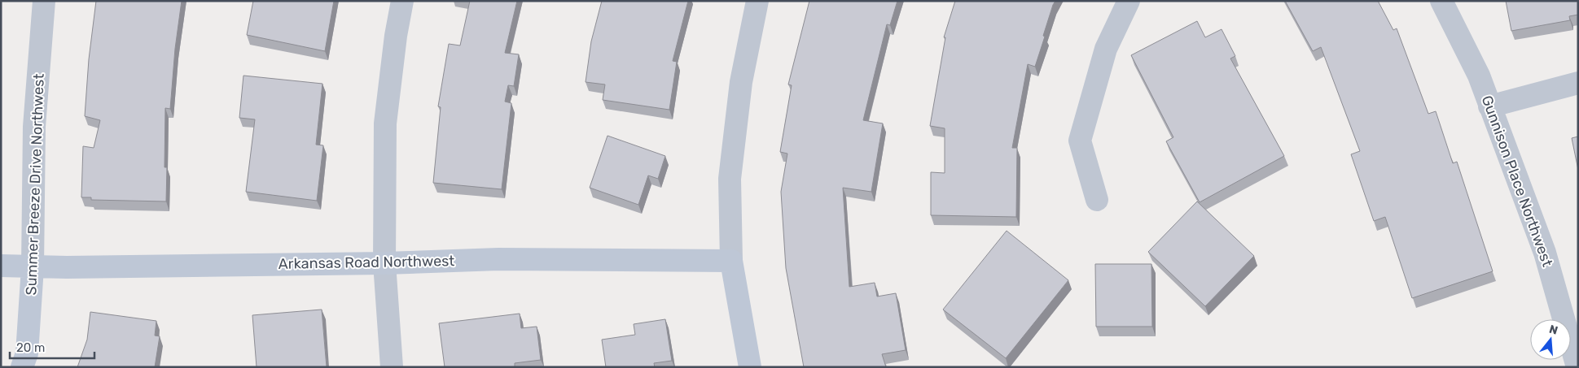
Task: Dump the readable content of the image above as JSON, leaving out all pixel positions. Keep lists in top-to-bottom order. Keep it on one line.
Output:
{"streets":{"street":["Gunnison Place Northwest","Summer Breeze Drive Northwest","Arkansas Road Northwest"]},"crossings":[["Summer Breeze Drive Northwest","Arkansas Road Northwest"]],"scale_bar":"20 m","north":"top"}
